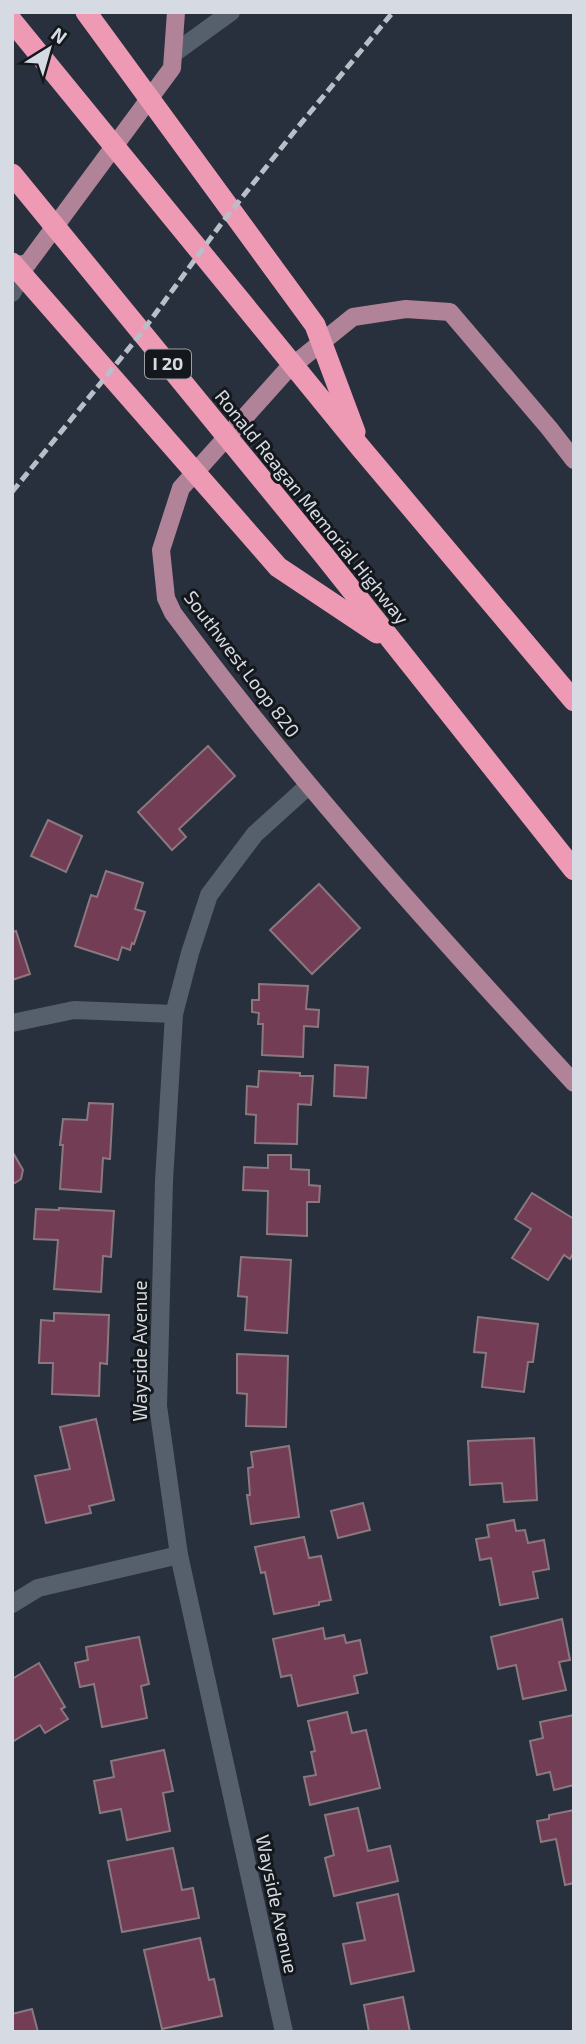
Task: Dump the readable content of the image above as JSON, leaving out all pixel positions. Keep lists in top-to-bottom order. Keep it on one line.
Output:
{"streets":{"highway":["I 20","Ronald Reagan Memorial Highway"],"main road":["Southwest Loop 820"],"street":["Wayside Avenue"]},"crossings":[["Southwest Loop 820","Wayside Avenue"]],"north":"top right"}
